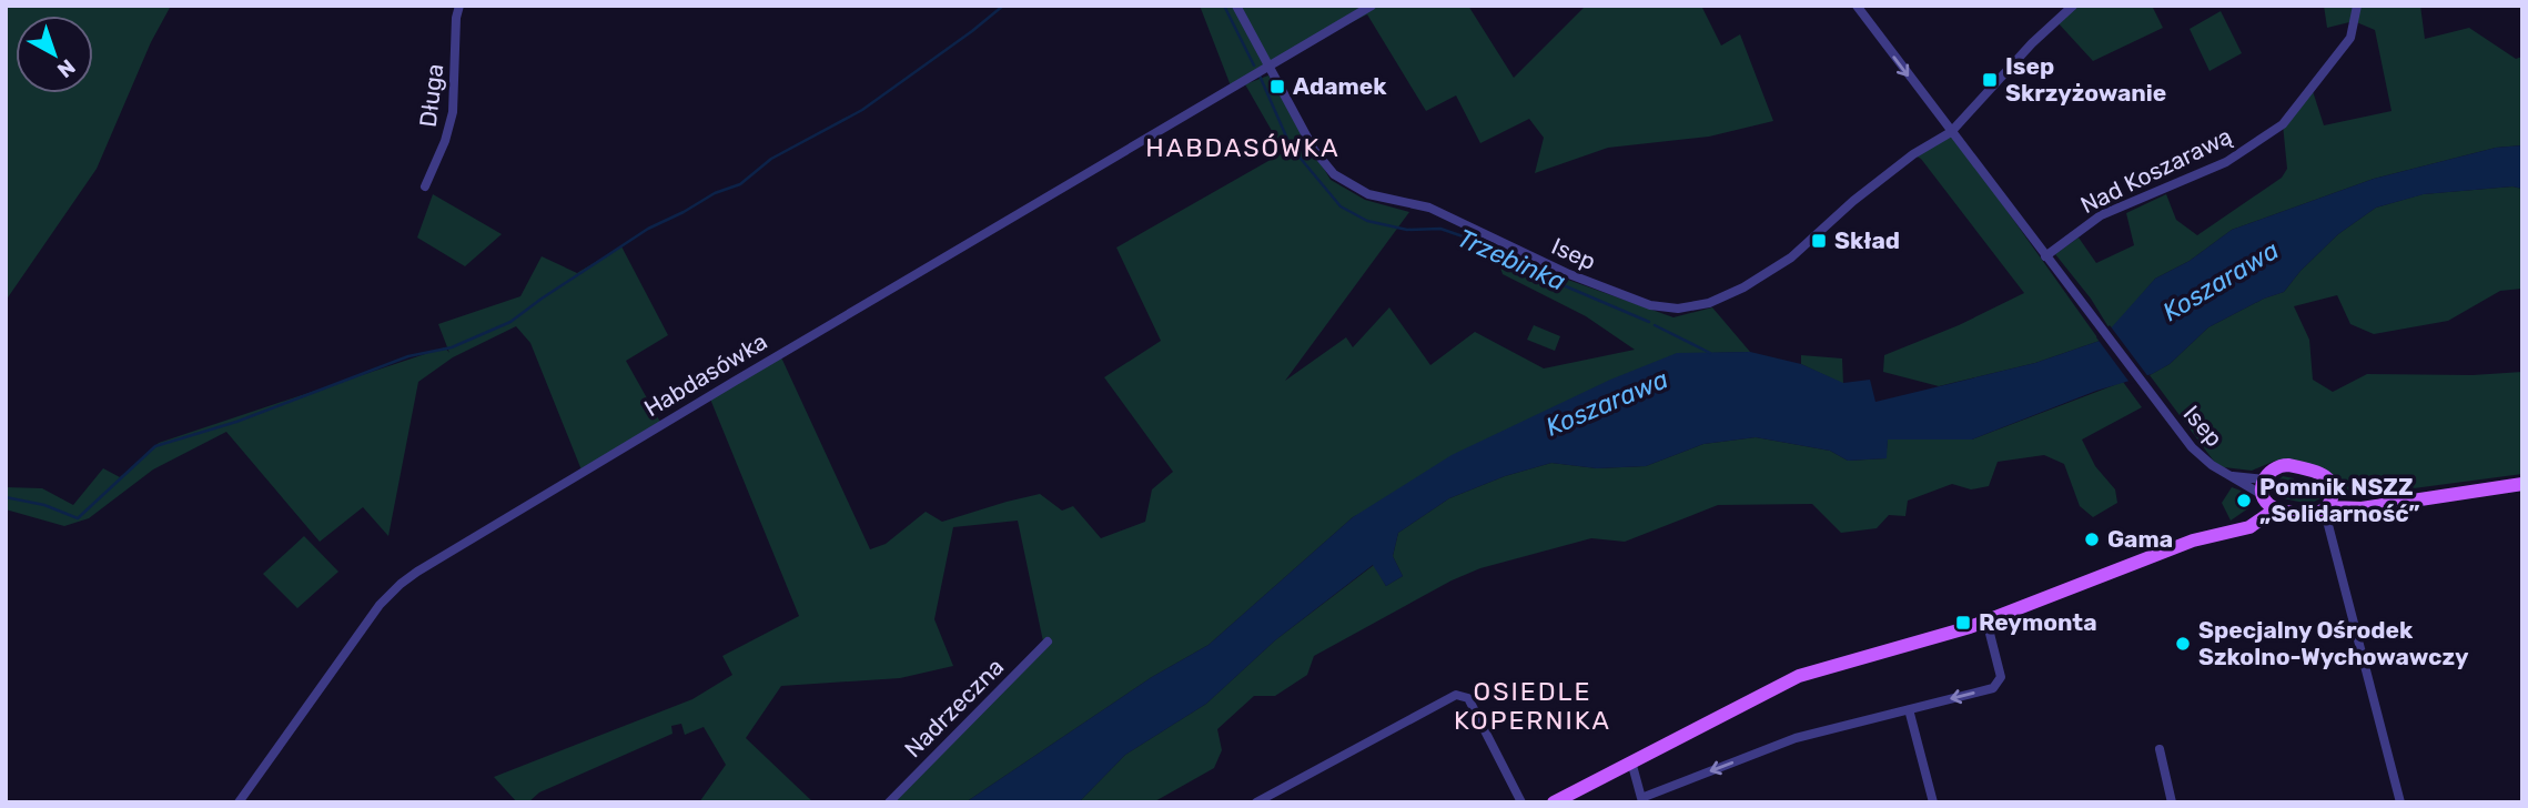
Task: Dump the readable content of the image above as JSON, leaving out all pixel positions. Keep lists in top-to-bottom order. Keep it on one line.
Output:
{"streets":{"street":["Długa","Nad Koszarawą","Isep","Habdasówka","Nadrzeczna"]},"crossings":[["Nad Koszarawą","Isep"],["Isep","Habdasówka"]],"districts":["HABDASÓWKA","OSIEDLE KOPERNIKA"],"water":["Trzebinka","Koszarawa"],"places":{"transit":["Isep Skrzyżowanie","Adamek","Skład","Reymonta"],"other":["Pomnik NSZZ „Solidarność”","Gama","Specjalny Ośrodek Szkolno-Wychowawczy"]},"north":"bottom right"}
